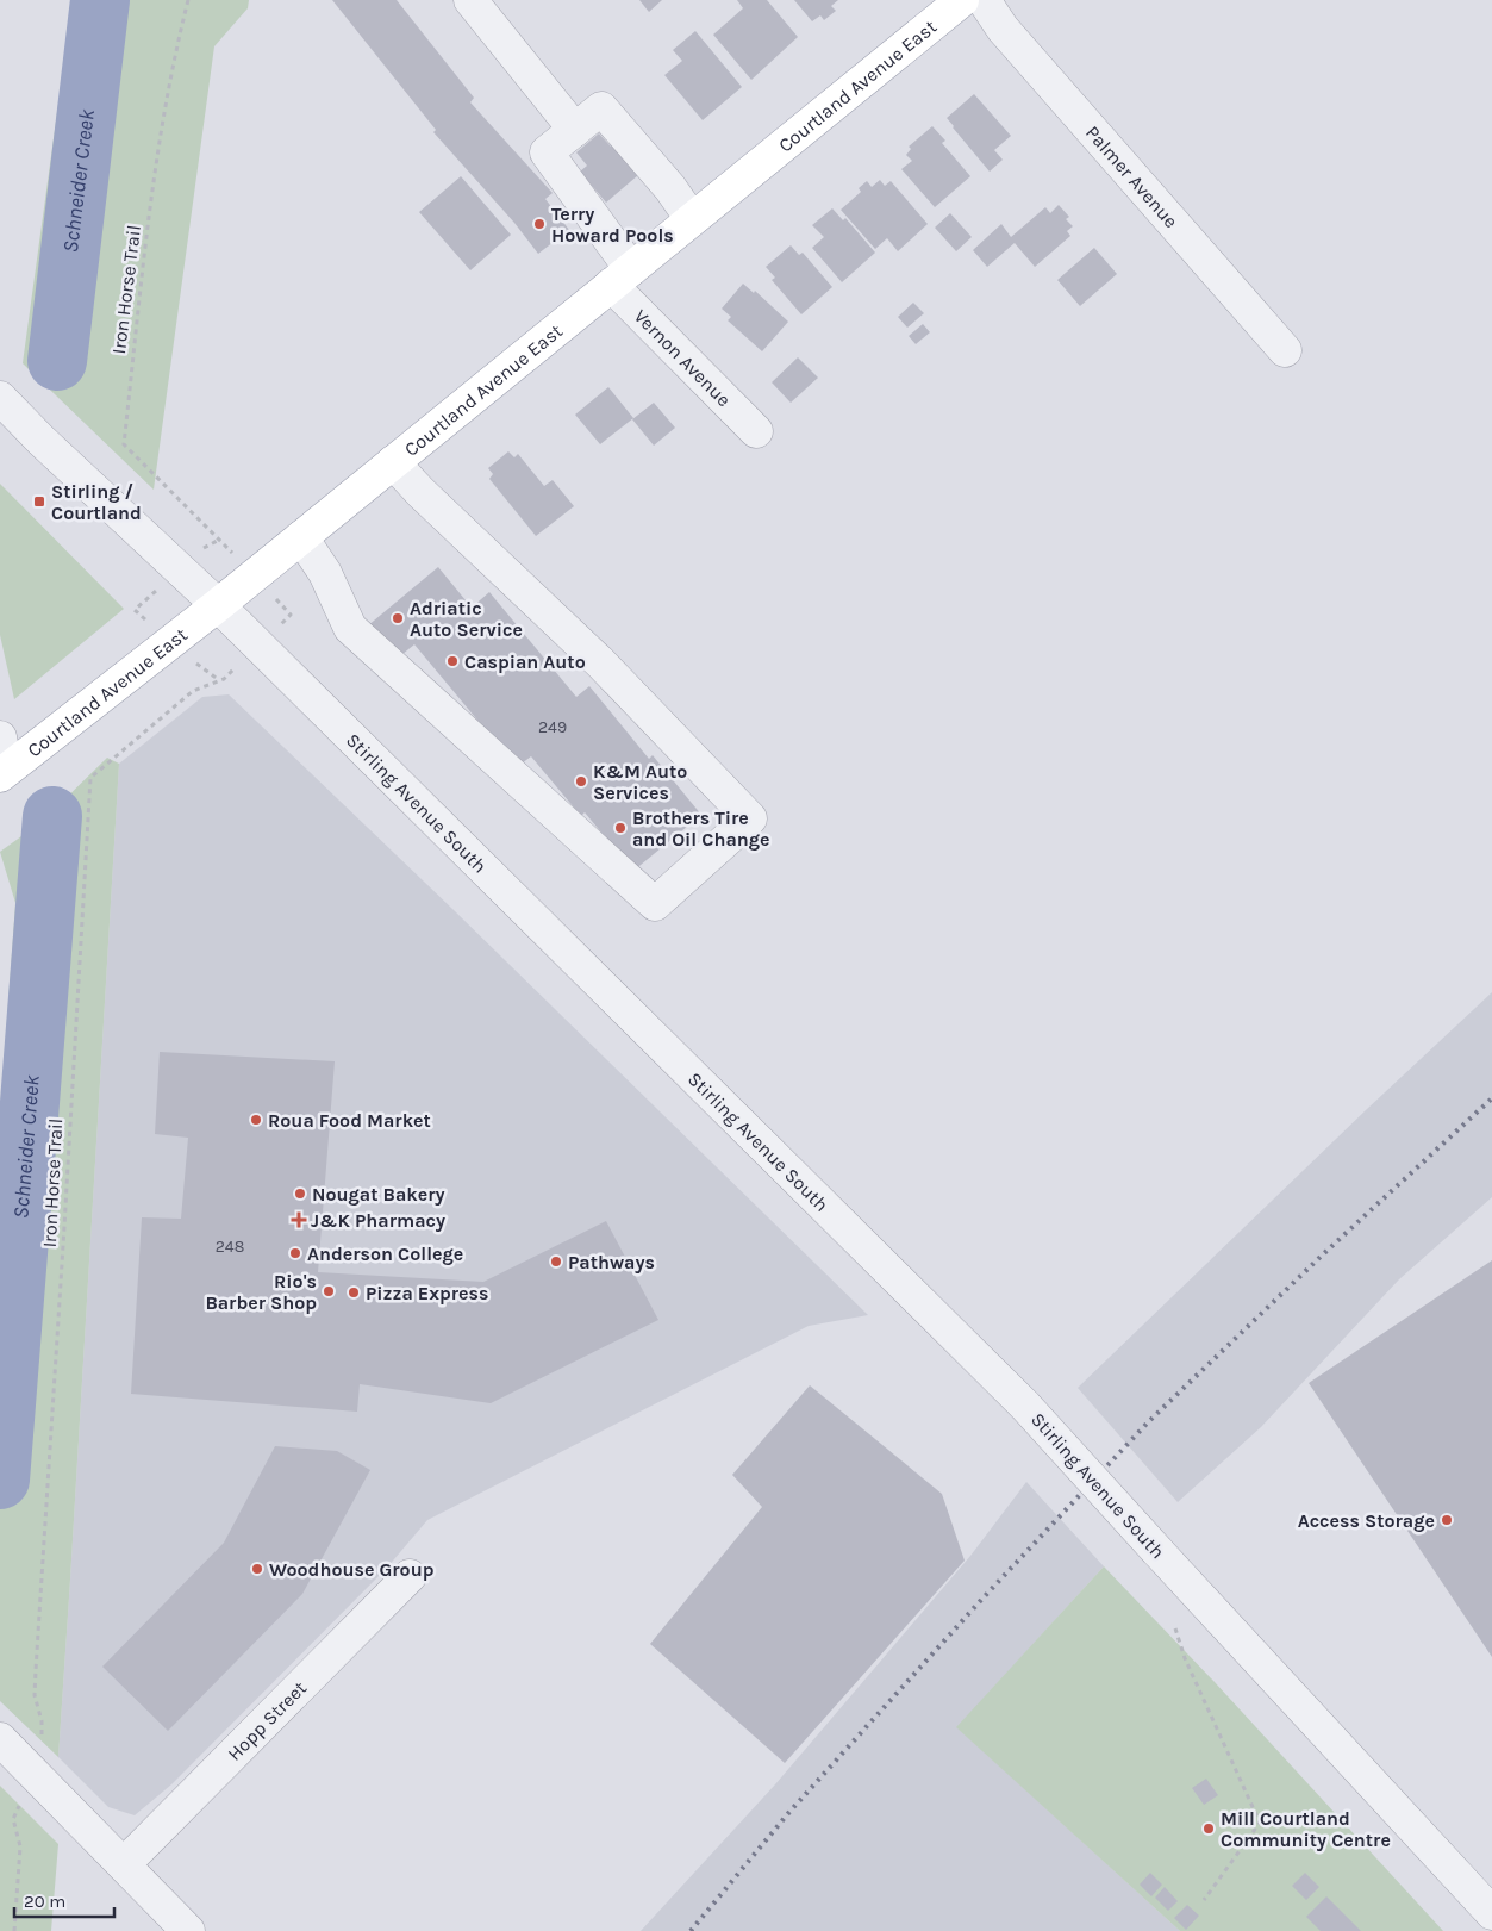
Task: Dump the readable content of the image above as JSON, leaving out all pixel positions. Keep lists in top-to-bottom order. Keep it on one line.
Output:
{"streets":{"main road":["Courtland Avenue East"],"street":["Palmer Avenue","Vernon Avenue","Stirling Avenue South","Hopp Street"],"path":["Iron Horse Trail"]},"crossings":[["Courtland Avenue East","Vernon Avenue"],["Courtland Avenue East","Stirling Avenue South"]],"water":["Schneider Creek"],"places":{"other":["Terry Howard Pools","Adriatic Auto Service","Caspian Auto","K&M Auto Services","Brothers Tire and Oil Change","Roua Food Market","Nougat Bakery","Anderson College","Pathways","Rio's Barber Shop","Pizza Express","Access Storage","Woodhouse Group","Mill Courtland Community Centre"],"transit":["Stirling / Courtland"],"health":["J&K Pharmacy"]},"house_numbers":["249","248"],"scale_bar":"20 m"}
